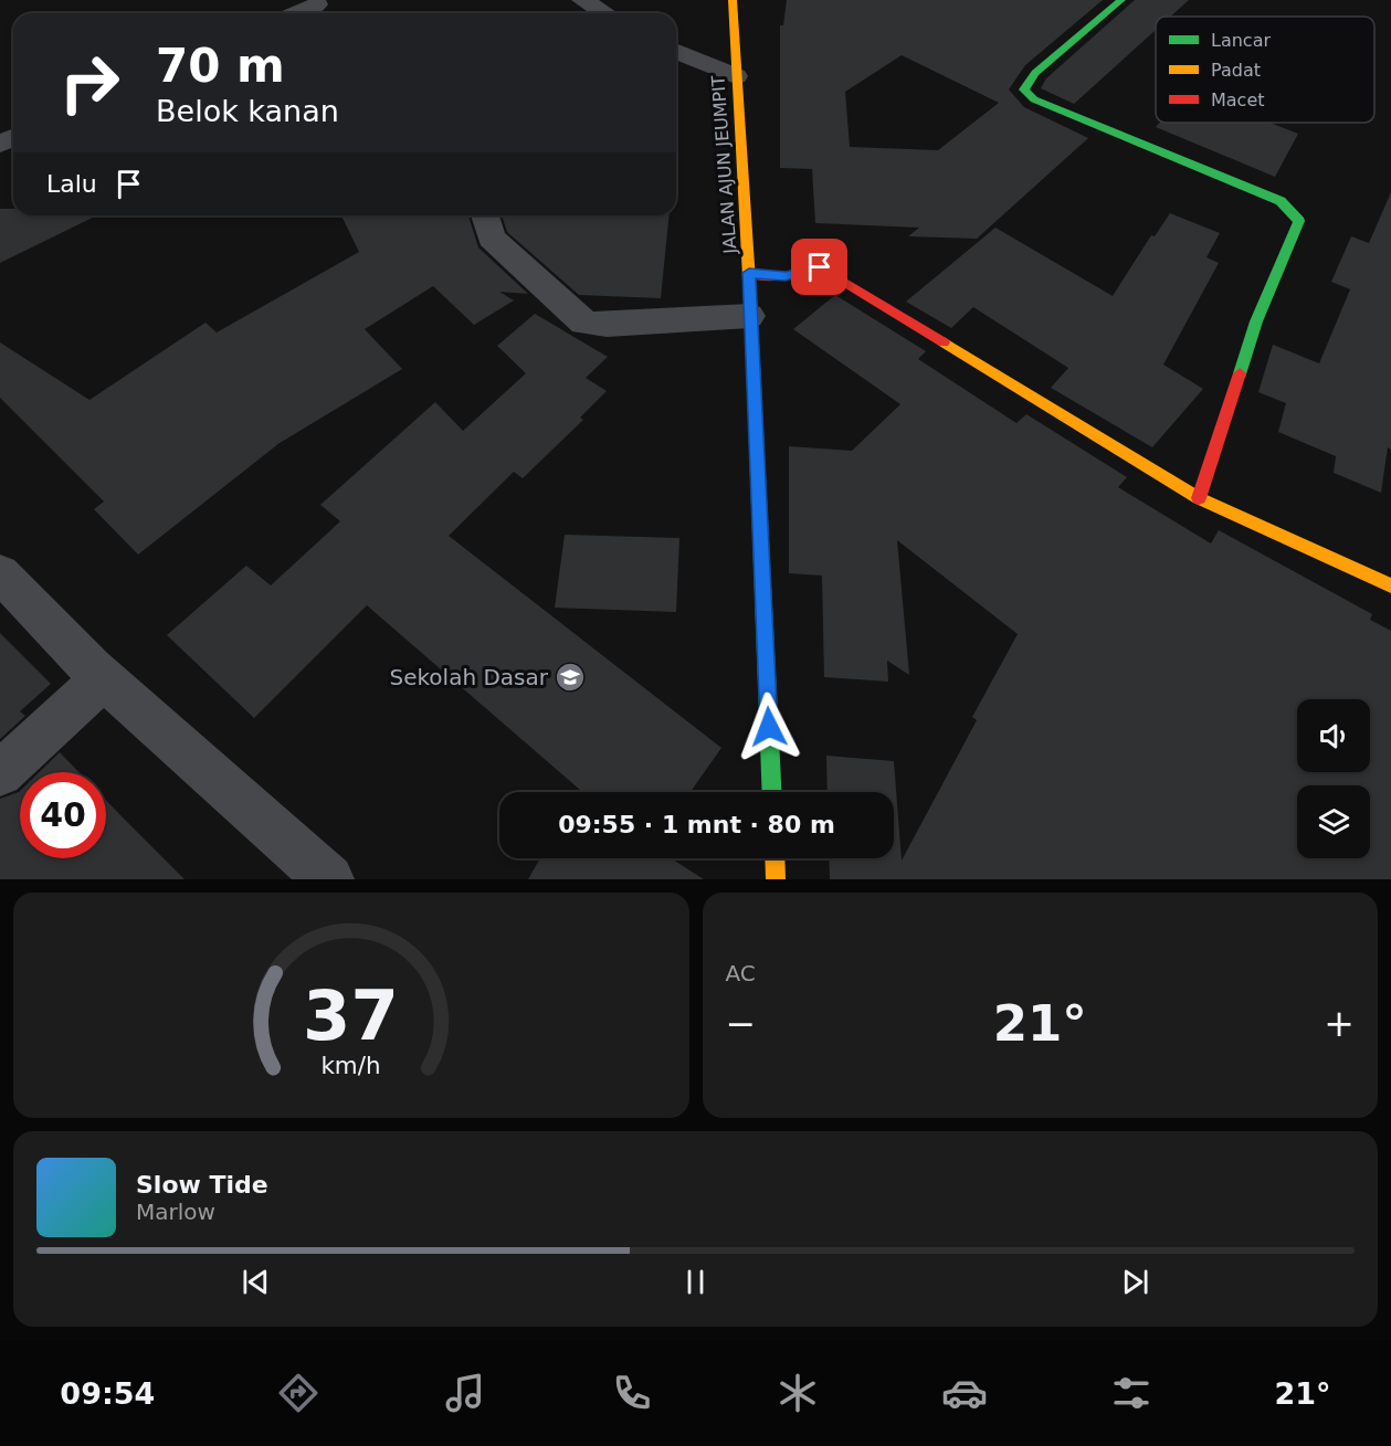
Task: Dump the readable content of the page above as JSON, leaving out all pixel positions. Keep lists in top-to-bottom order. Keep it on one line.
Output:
{"streets":{"street":["JALAN AJUN JEUMPIT"]},"places":{"school or university":["Sekolah Dasar"]},"legend":["Lancar","Padat","Macet"],"page":{"turn":["70 m","Belok kanan"],"then":"Lalu","limit":"40","trip":"09:55 · 1 mnt · 80 m","tile":"AC","heat":["−","21°","+"],"song":["Slow Tide","Marlow"],"tabs":["09:54","21°"],"gauge":["37","km/h"]}}
